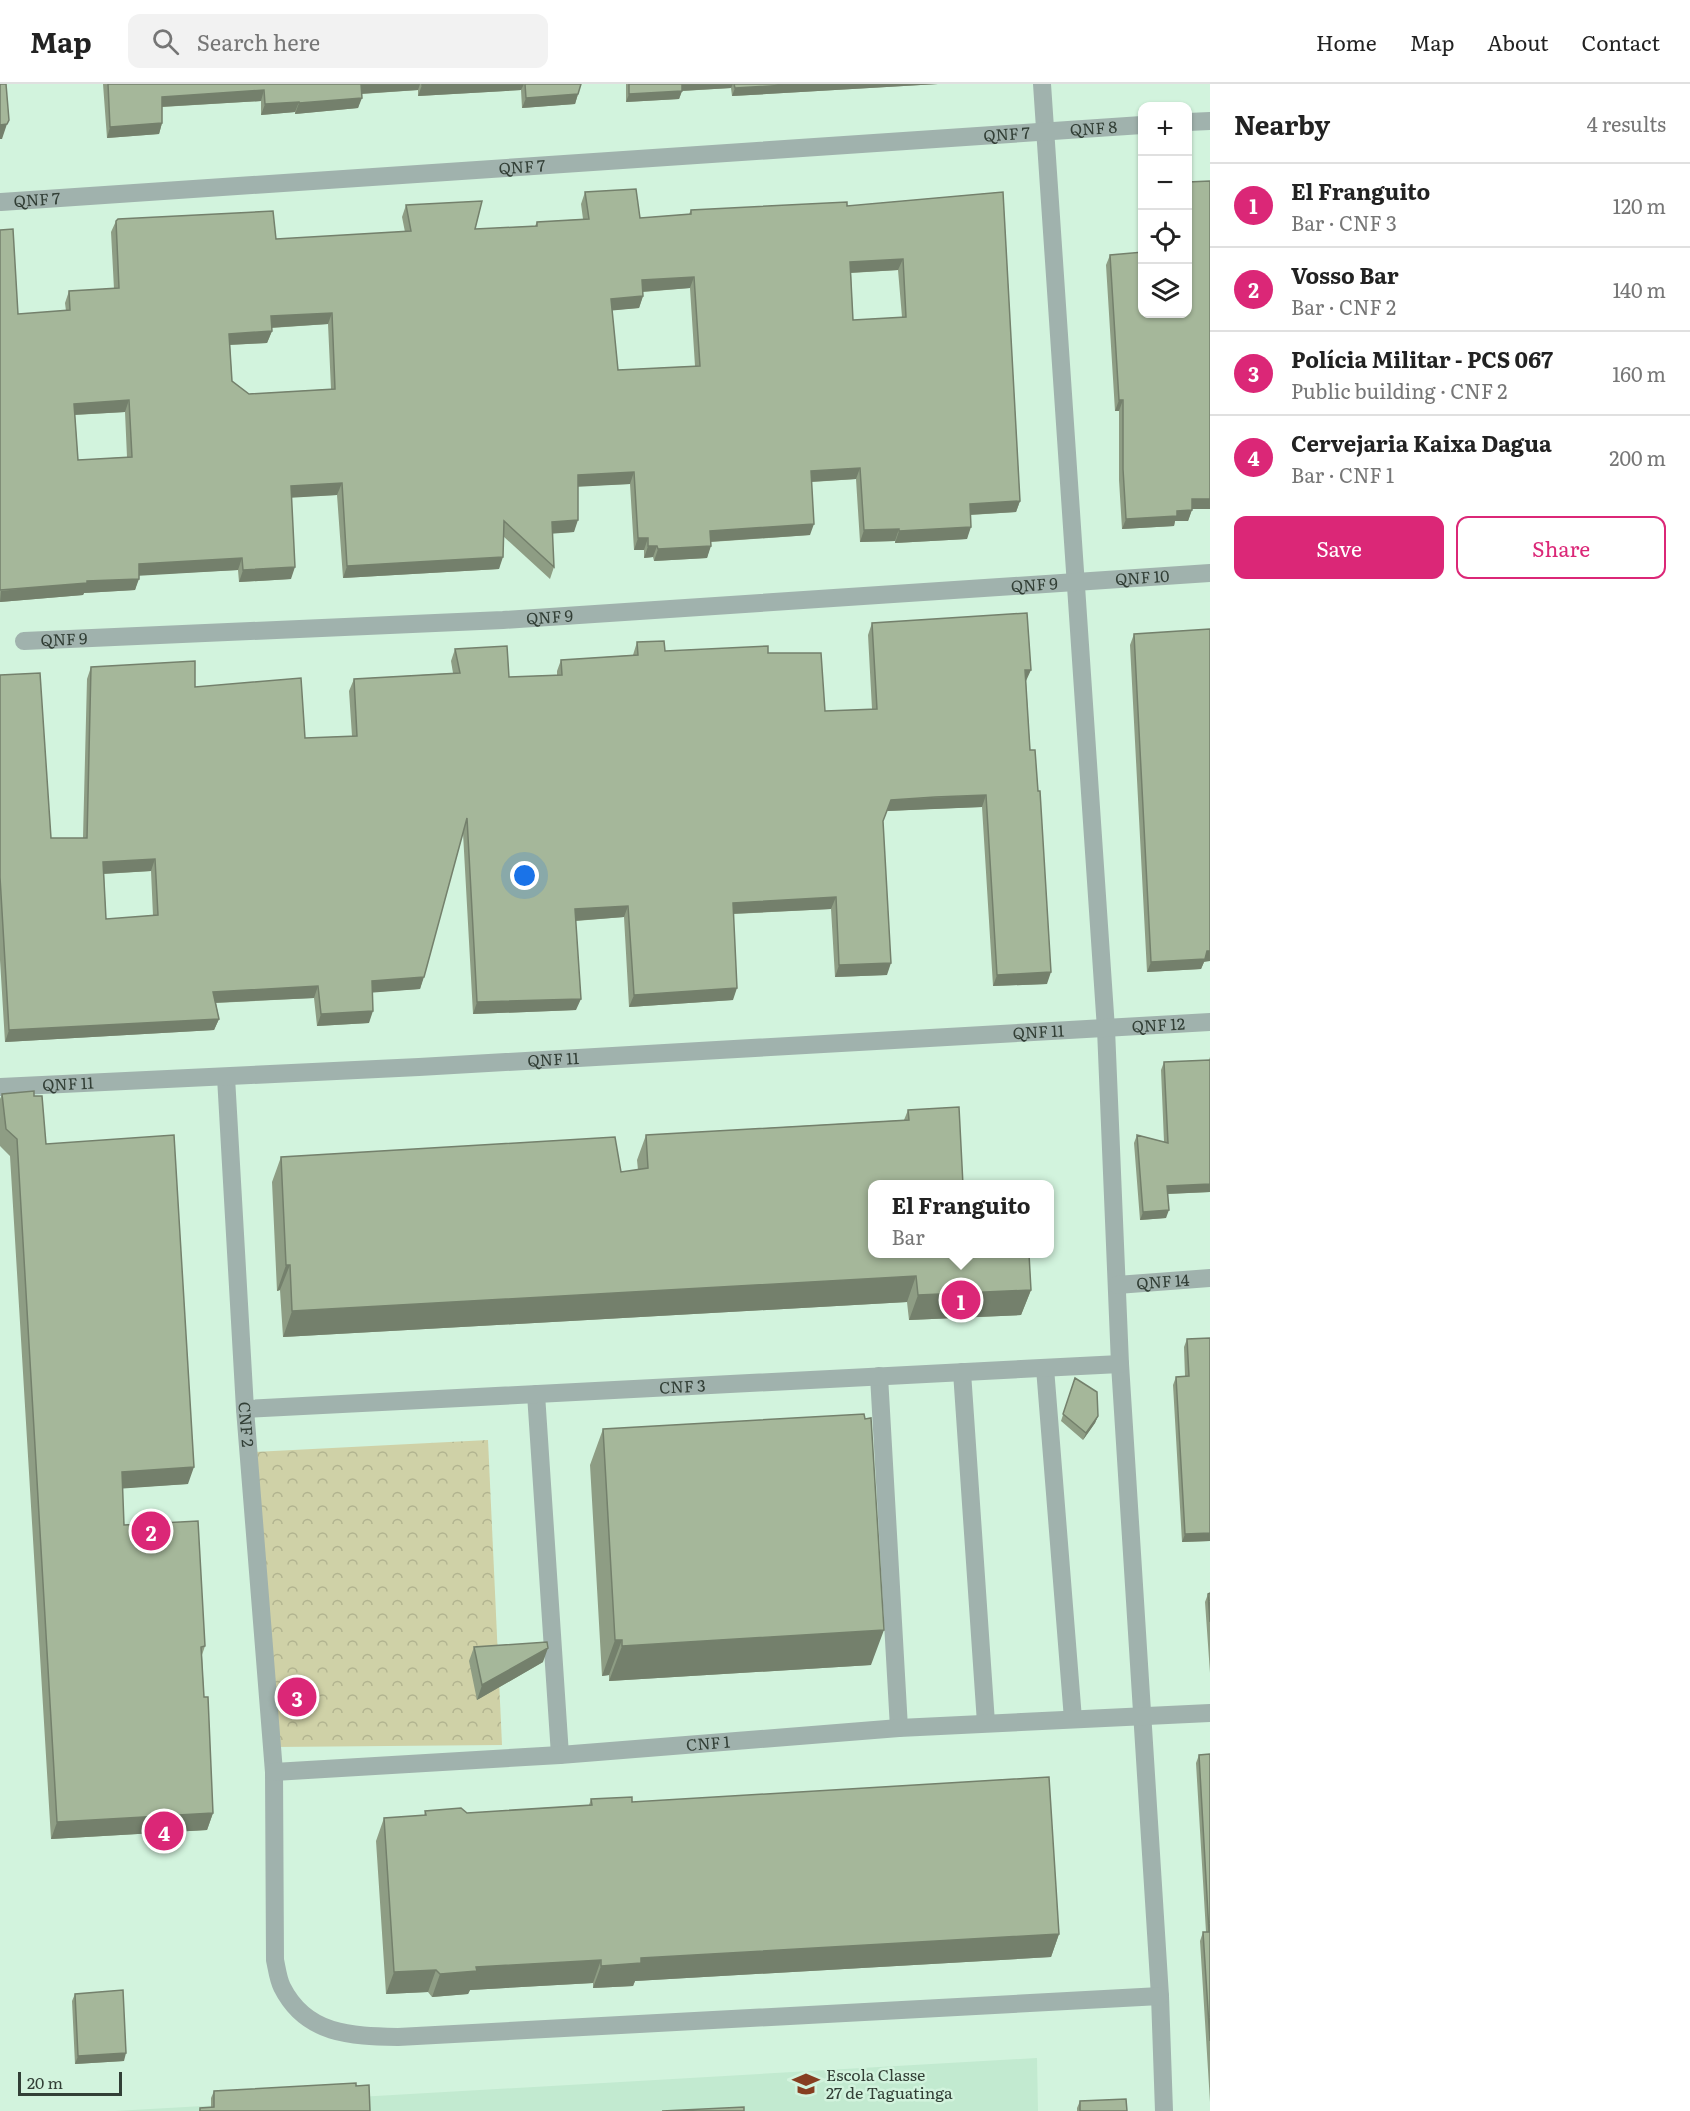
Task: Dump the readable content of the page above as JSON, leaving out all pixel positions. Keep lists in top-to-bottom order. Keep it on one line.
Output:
{"streets":{"street":["QNF 8","QNF 7","QNF 10","QNF 9","QNF 12","QNF 11","QNF 14","CNF 3","CNF 2","CNF 1"]},"crossings":[["QNF 8","QNF 7"],["QNF 10","QNF 9"],["QNF 12","QNF 11"],["QNF 11","CNF 2"],["CNF 3","CNF 2"],["CNF 2","CNF 1"]],"places":{"school or university":["Escola Classe 27 de Taguatinga"]},"scale_bar":"20 m","page":{"header":"Map","search":"Search here","nav":["Home","Map","About","Contact"],"heading":["Nearby","4 results"],"map_buttons":["+","−"],"list":[{"mark":"1","name":"El Franguito","note":"Bar · CNF 3","value":"120 m"},{"mark":"2","name":"Vosso Bar","note":"Bar · CNF 2","value":"140 m"},{"mark":"3","name":"Polícia Militar - PCS 067","note":"Public building · CNF 2","value":"160 m"},{"mark":"4","name":"Cervejaria Kaixa Dagua","note":"Bar · CNF 1","value":"200 m"}],"buttons":["Save","Share"],"popup":["El Franguito","Bar"],"pins":["1","2","3","4"],"scale":"20 m"}}
